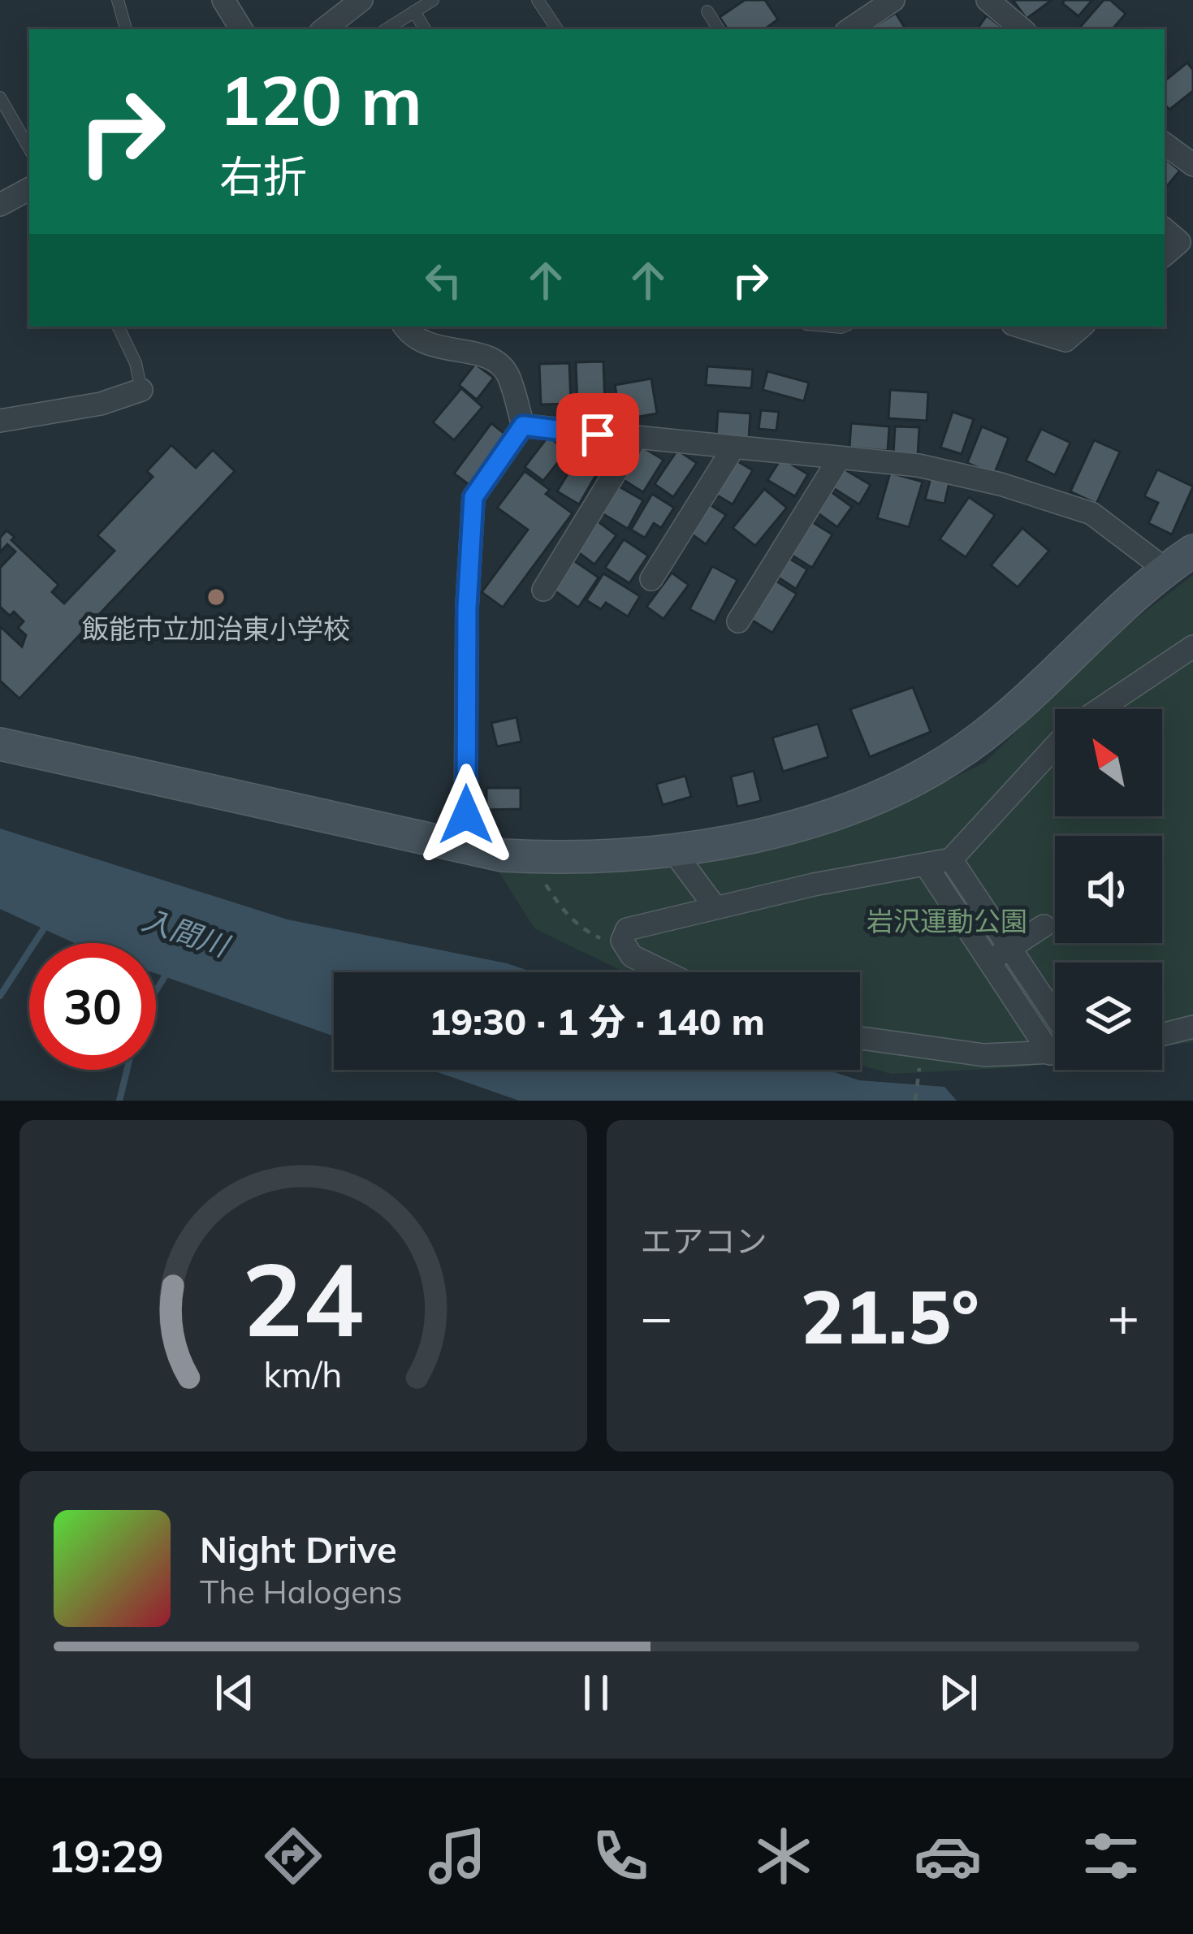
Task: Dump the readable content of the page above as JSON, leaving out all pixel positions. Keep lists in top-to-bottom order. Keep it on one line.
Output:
{"water":["入間川"],"parks":["岩沢運動公園"],"places":["飯能市立加治東小学校"],"north":"top left","page":{"turn":["120 m","右折"],"limit":"30","trip":"19:30 · 1 分 · 140 m","tile":"エアコン","heat":["−","21.5°","+"],"song":["Night Drive","The Halogens"],"tabs":"19:29","gauge":["24","km/h"]}}
